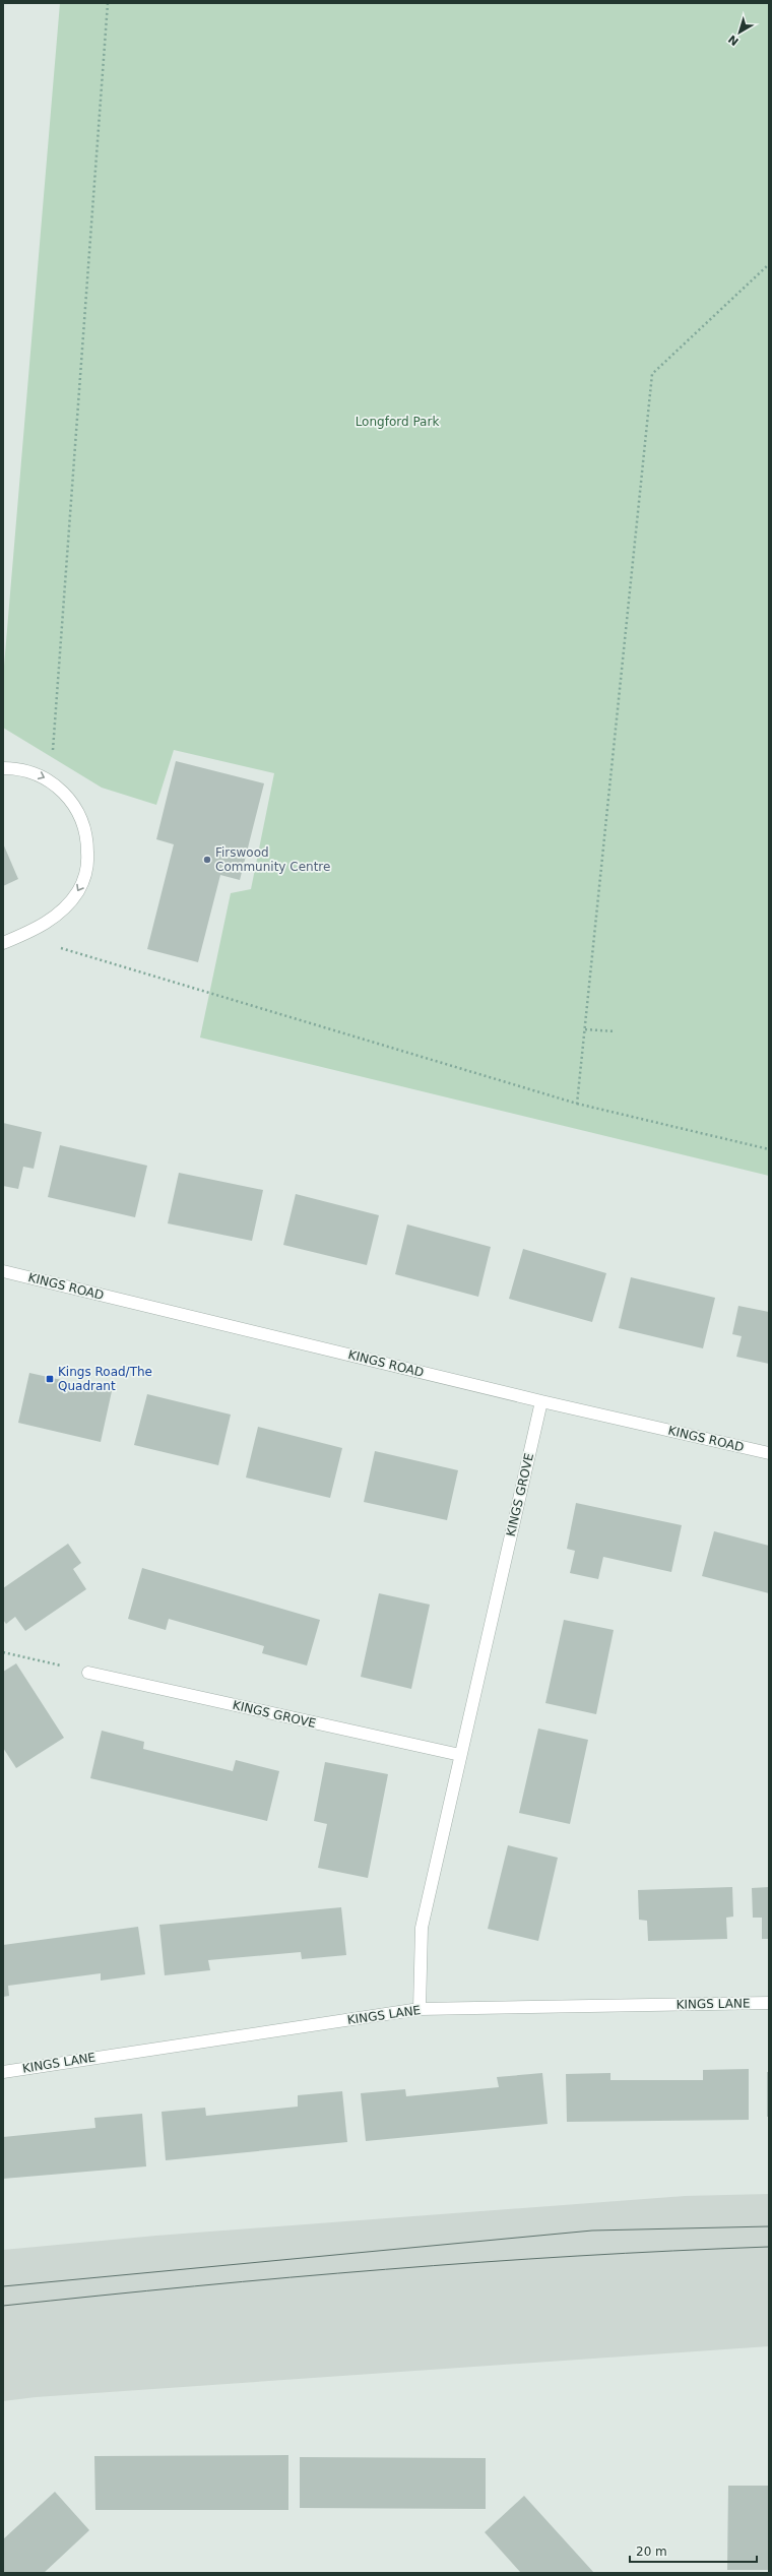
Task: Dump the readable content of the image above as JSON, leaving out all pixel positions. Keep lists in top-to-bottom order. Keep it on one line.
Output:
{"streets":{"street":["KINGS ROAD","KINGS GROVE","KINGS LANE"]},"crossings":[["KINGS ROAD","KINGS GROVE"],["KINGS GROVE","KINGS LANE"]],"parks":["Longford Park"],"places":{"other":["Firswood Community Centre"],"transit":["Kings Road/The Quadrant"]},"scale_bar":"20 m","north":"bottom left"}
